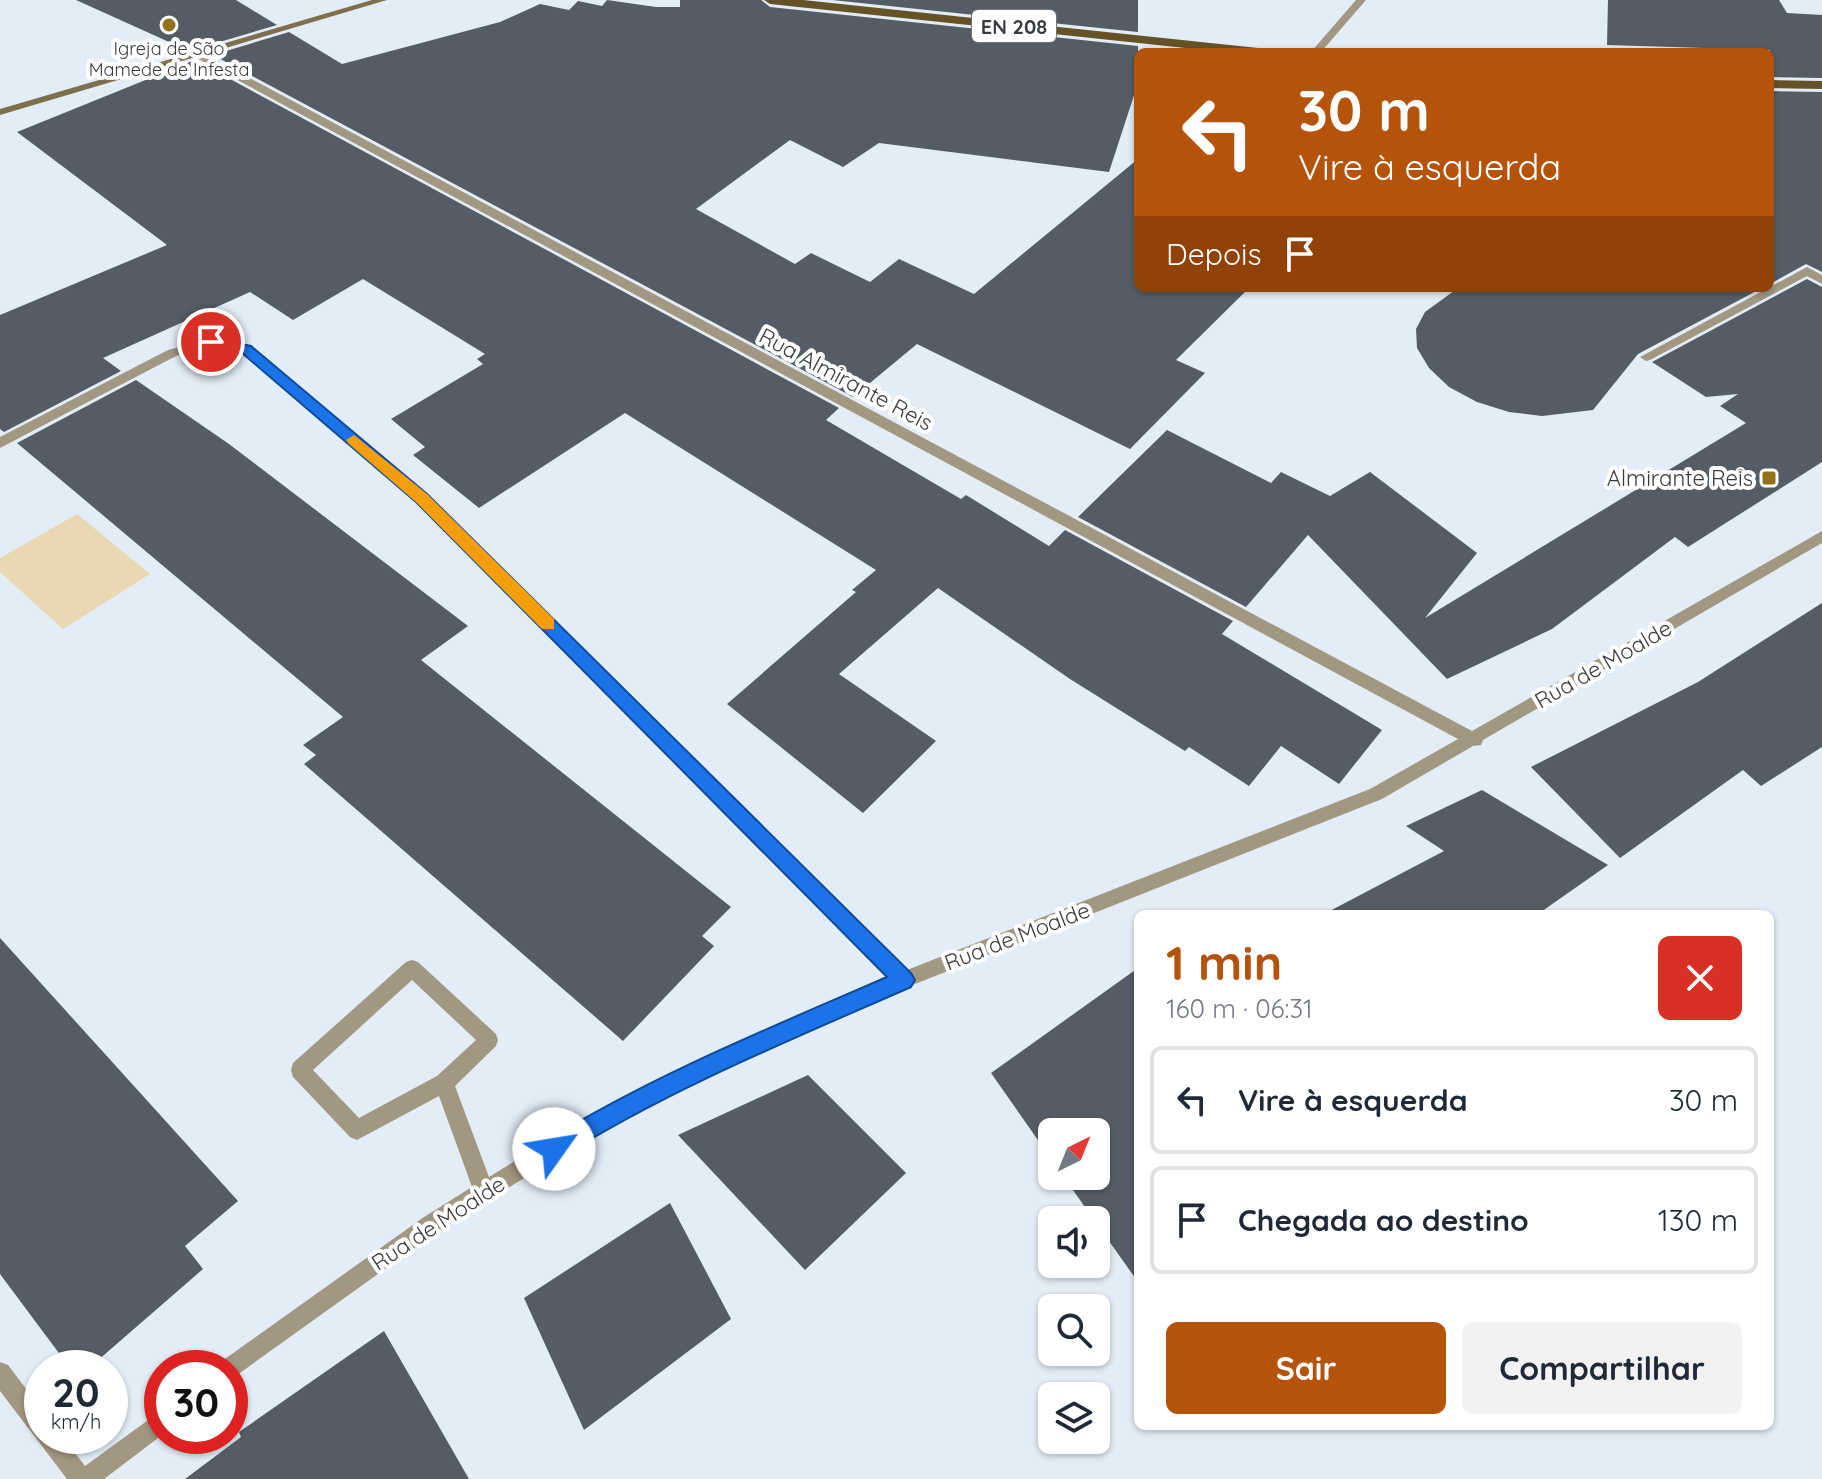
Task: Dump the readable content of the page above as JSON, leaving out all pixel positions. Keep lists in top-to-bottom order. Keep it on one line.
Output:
{"streets":{"main road":["EN 208"],"street":["Rua Almirante Reis","Rua de Moalde"]},"crossings":[["Rua Almirante Reis","Rua de Moalde"]],"places":{"other":["Igreja de São Mamede de Infesta"],"transit":["Almirante Reis"]},"north":"top right","page":{"turn":["30 m","Vire à esquerda"],"then":"Depois","heading":["1 min","160 m · 06:31"],"list":[{"name":"Vire à esquerda","value":"30 m"},{"name":"Chegada ao destino","value":"130 m"}],"buttons":["Sair","Compartilhar"],"speed":"20 km/h","limit":"30"}}
